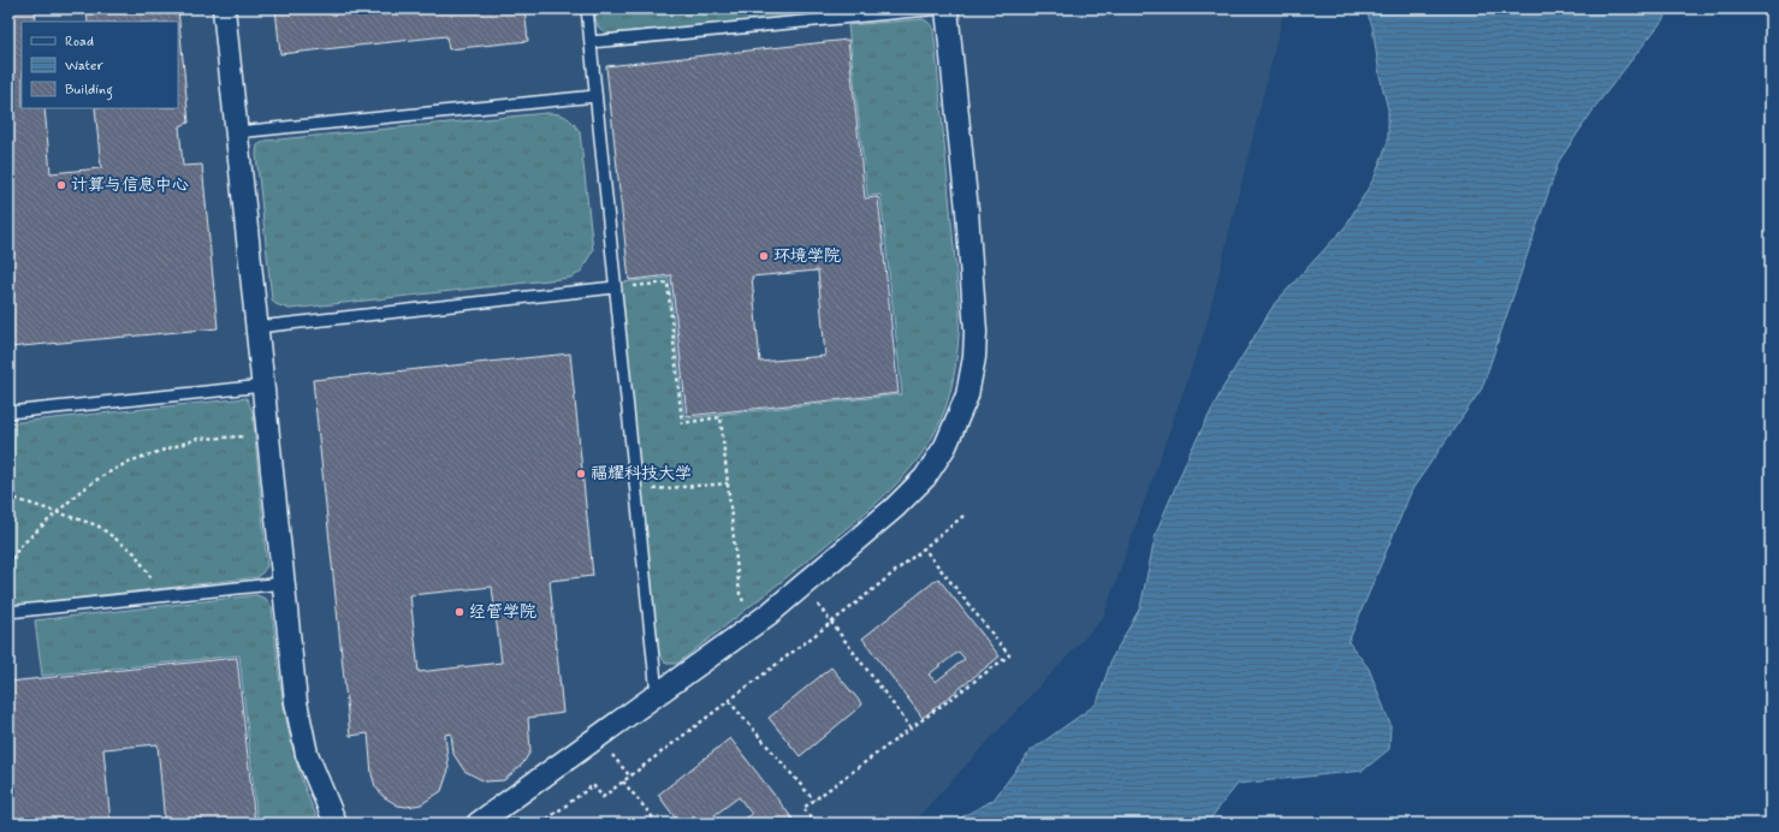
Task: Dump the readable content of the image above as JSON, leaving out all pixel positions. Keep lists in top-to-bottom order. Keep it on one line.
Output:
{"places":["计算与信息中心","环境学院","福耀科技大学","经管学院"],"legend":["Road","Water","Building"]}
